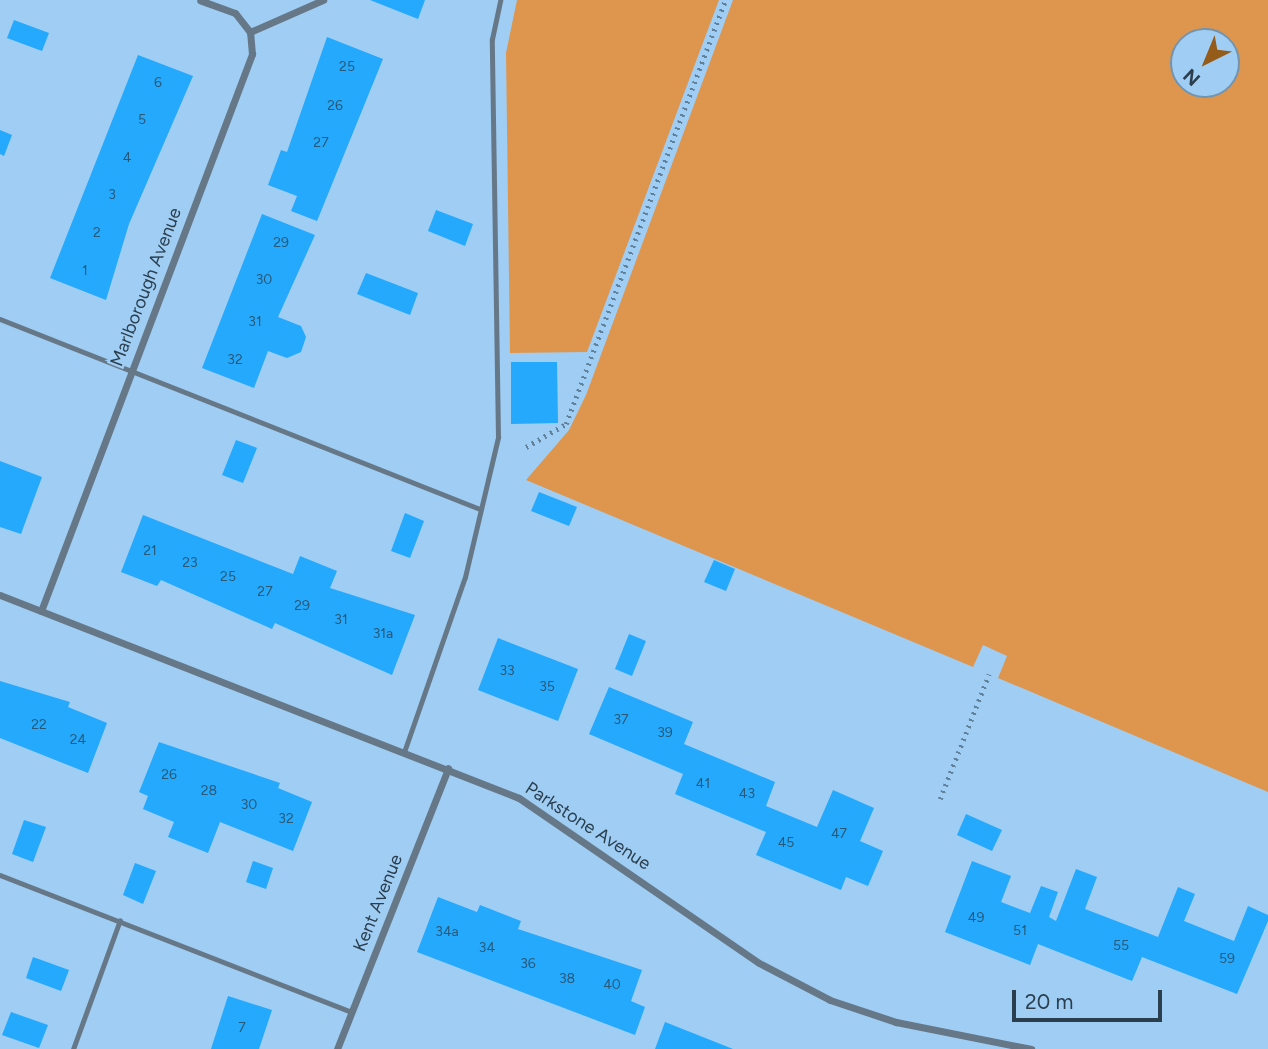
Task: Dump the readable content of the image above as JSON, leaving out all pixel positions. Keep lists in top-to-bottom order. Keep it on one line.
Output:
{"streets":{"street":["Marlborough Avenue","Parkstone Avenue","Kent Avenue"]},"crossings":[["Marlborough Avenue","Parkstone Avenue"],["Parkstone Avenue","Kent Avenue"]],"house_numbers":["25","6","26","5","27","4","3","2","29","1","30","31","32","21","23","25","27","29","31","31a","33","35","37","22","39","24","26","41","28","43","30","32","47","45","49","51","34a","55","34","59","36","38","40","7"],"scale_bar":"20 m","north":"bottom left"}
